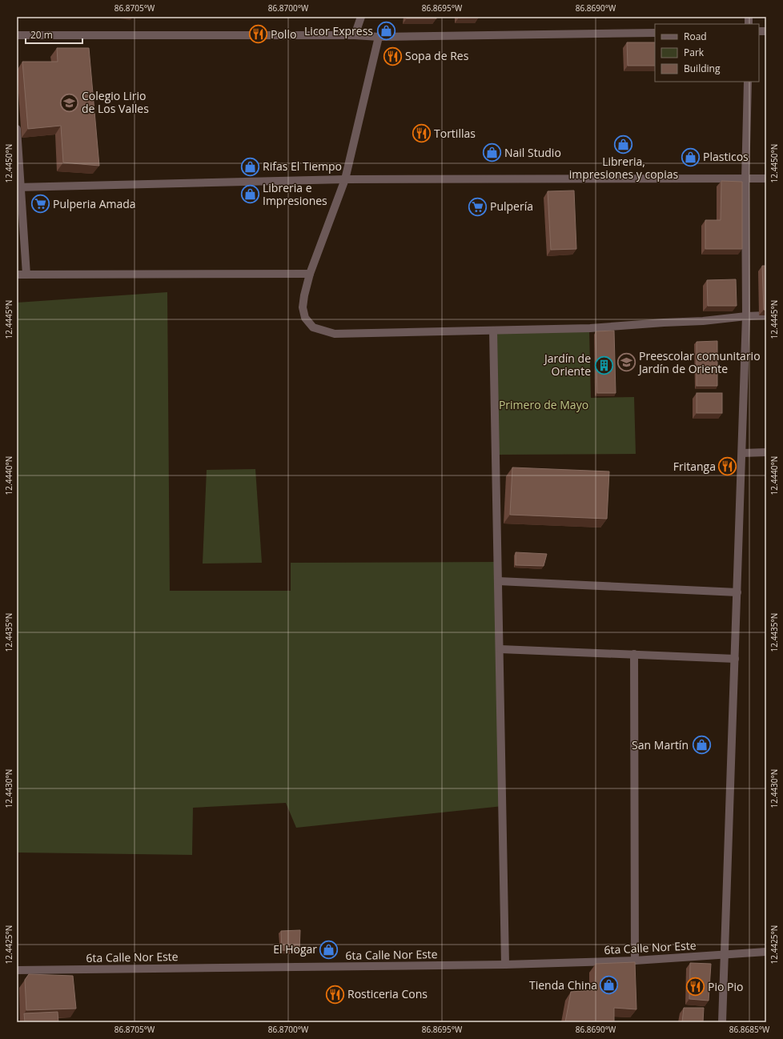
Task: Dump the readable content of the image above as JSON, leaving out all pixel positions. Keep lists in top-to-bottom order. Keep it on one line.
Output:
{"streets":{"street":["6ta Calle Nor Este"]},"parks":["Primero de Mayo"],"places":{"shop":["Licor Express","Libreria, impresiones y copias","Nail Studio","Plasticos","Rifas El Tiempo","Libreria e Impresiones","San Martín","El Hogar","Tienda China"],"restaurant":["Pollo","Sopa de Res","Tortillas","Fritanga","Pio Pio","Rosticeria Cons"],"school or university":["Colegio Lirio de Los Valles","Preescolar comunitario Jardín de Oriente"],"supermarket":["Pulperia Amada","Pulpería"],"building":["Jardín de Oriente"]},"legend":["Road","Park","Building"],"scale_bar":"20 m","coordinates":["86.8705°W","86.8700°W","86.8695°W","86.8690°W","12.4450°N","12.4445°N","12.4440°N","12.4435°N","12.4430°N","12.4425°N","86.8685°W"]}
